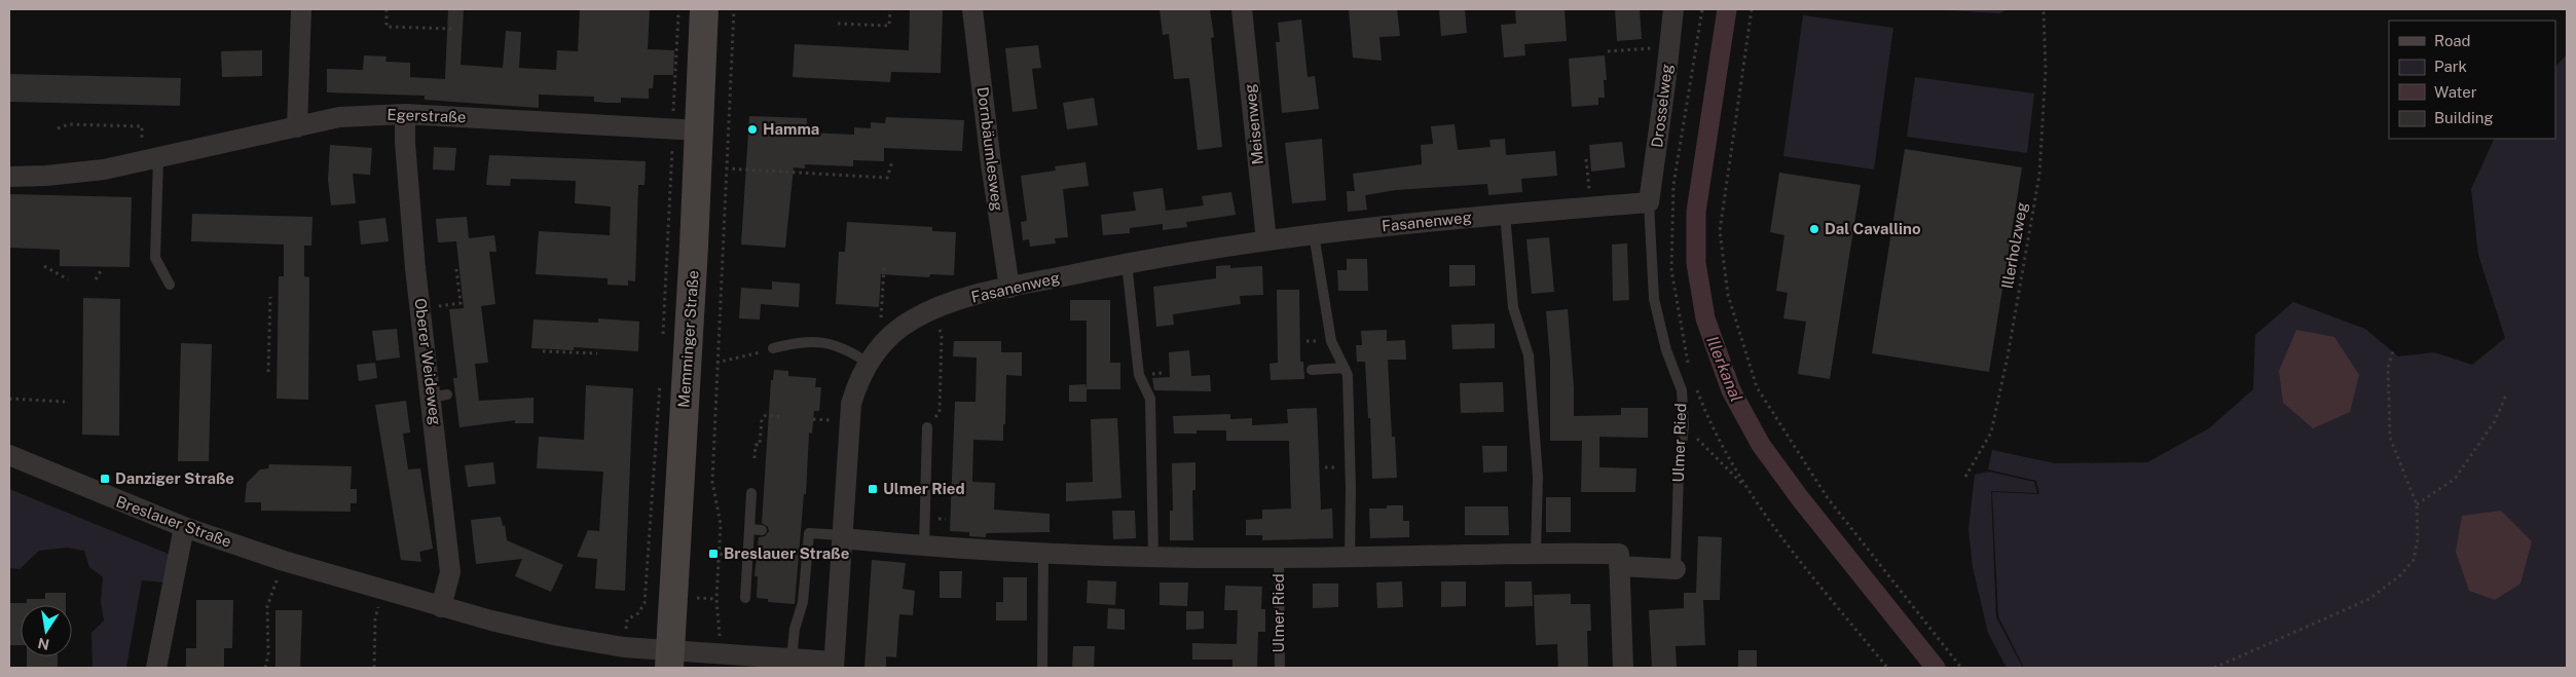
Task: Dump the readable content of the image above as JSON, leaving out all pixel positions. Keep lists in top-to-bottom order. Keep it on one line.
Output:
{"streets":{"main road":["Memminger Straße"],"street":["Drosselweg","Egerstraße","Meisenweg","Dornbäumlesweg","Fasanenweg","Oberer Weideweg","Ulmer Ried","Breslauer Straße"],"path":["Illerholzweg"]},"crossings":[["Drosselweg","Fasanenweg"],["Drosselweg","Ulmer Ried"],["Egerstraße","Memminger Straße"],["Egerstraße","Oberer Weideweg"],["Meisenweg","Fasanenweg"],["Dornbäumlesweg","Fasanenweg"],["Fasanenweg","Memminger Straße"],["Fasanenweg","Ulmer Ried"],["Fasanenweg","Breslauer Straße"],["Memminger Straße","Breslauer Straße"],["Oberer Weideweg","Breslauer Straße"]],"water":["Illerkanal"],"places":{"other":["Hamma","Dal Cavallino"],"transit":["Danziger Straße","Ulmer Ried","Breslauer Straße"]},"legend":["Road","Park","Water","Building"],"north":"bottom"}
